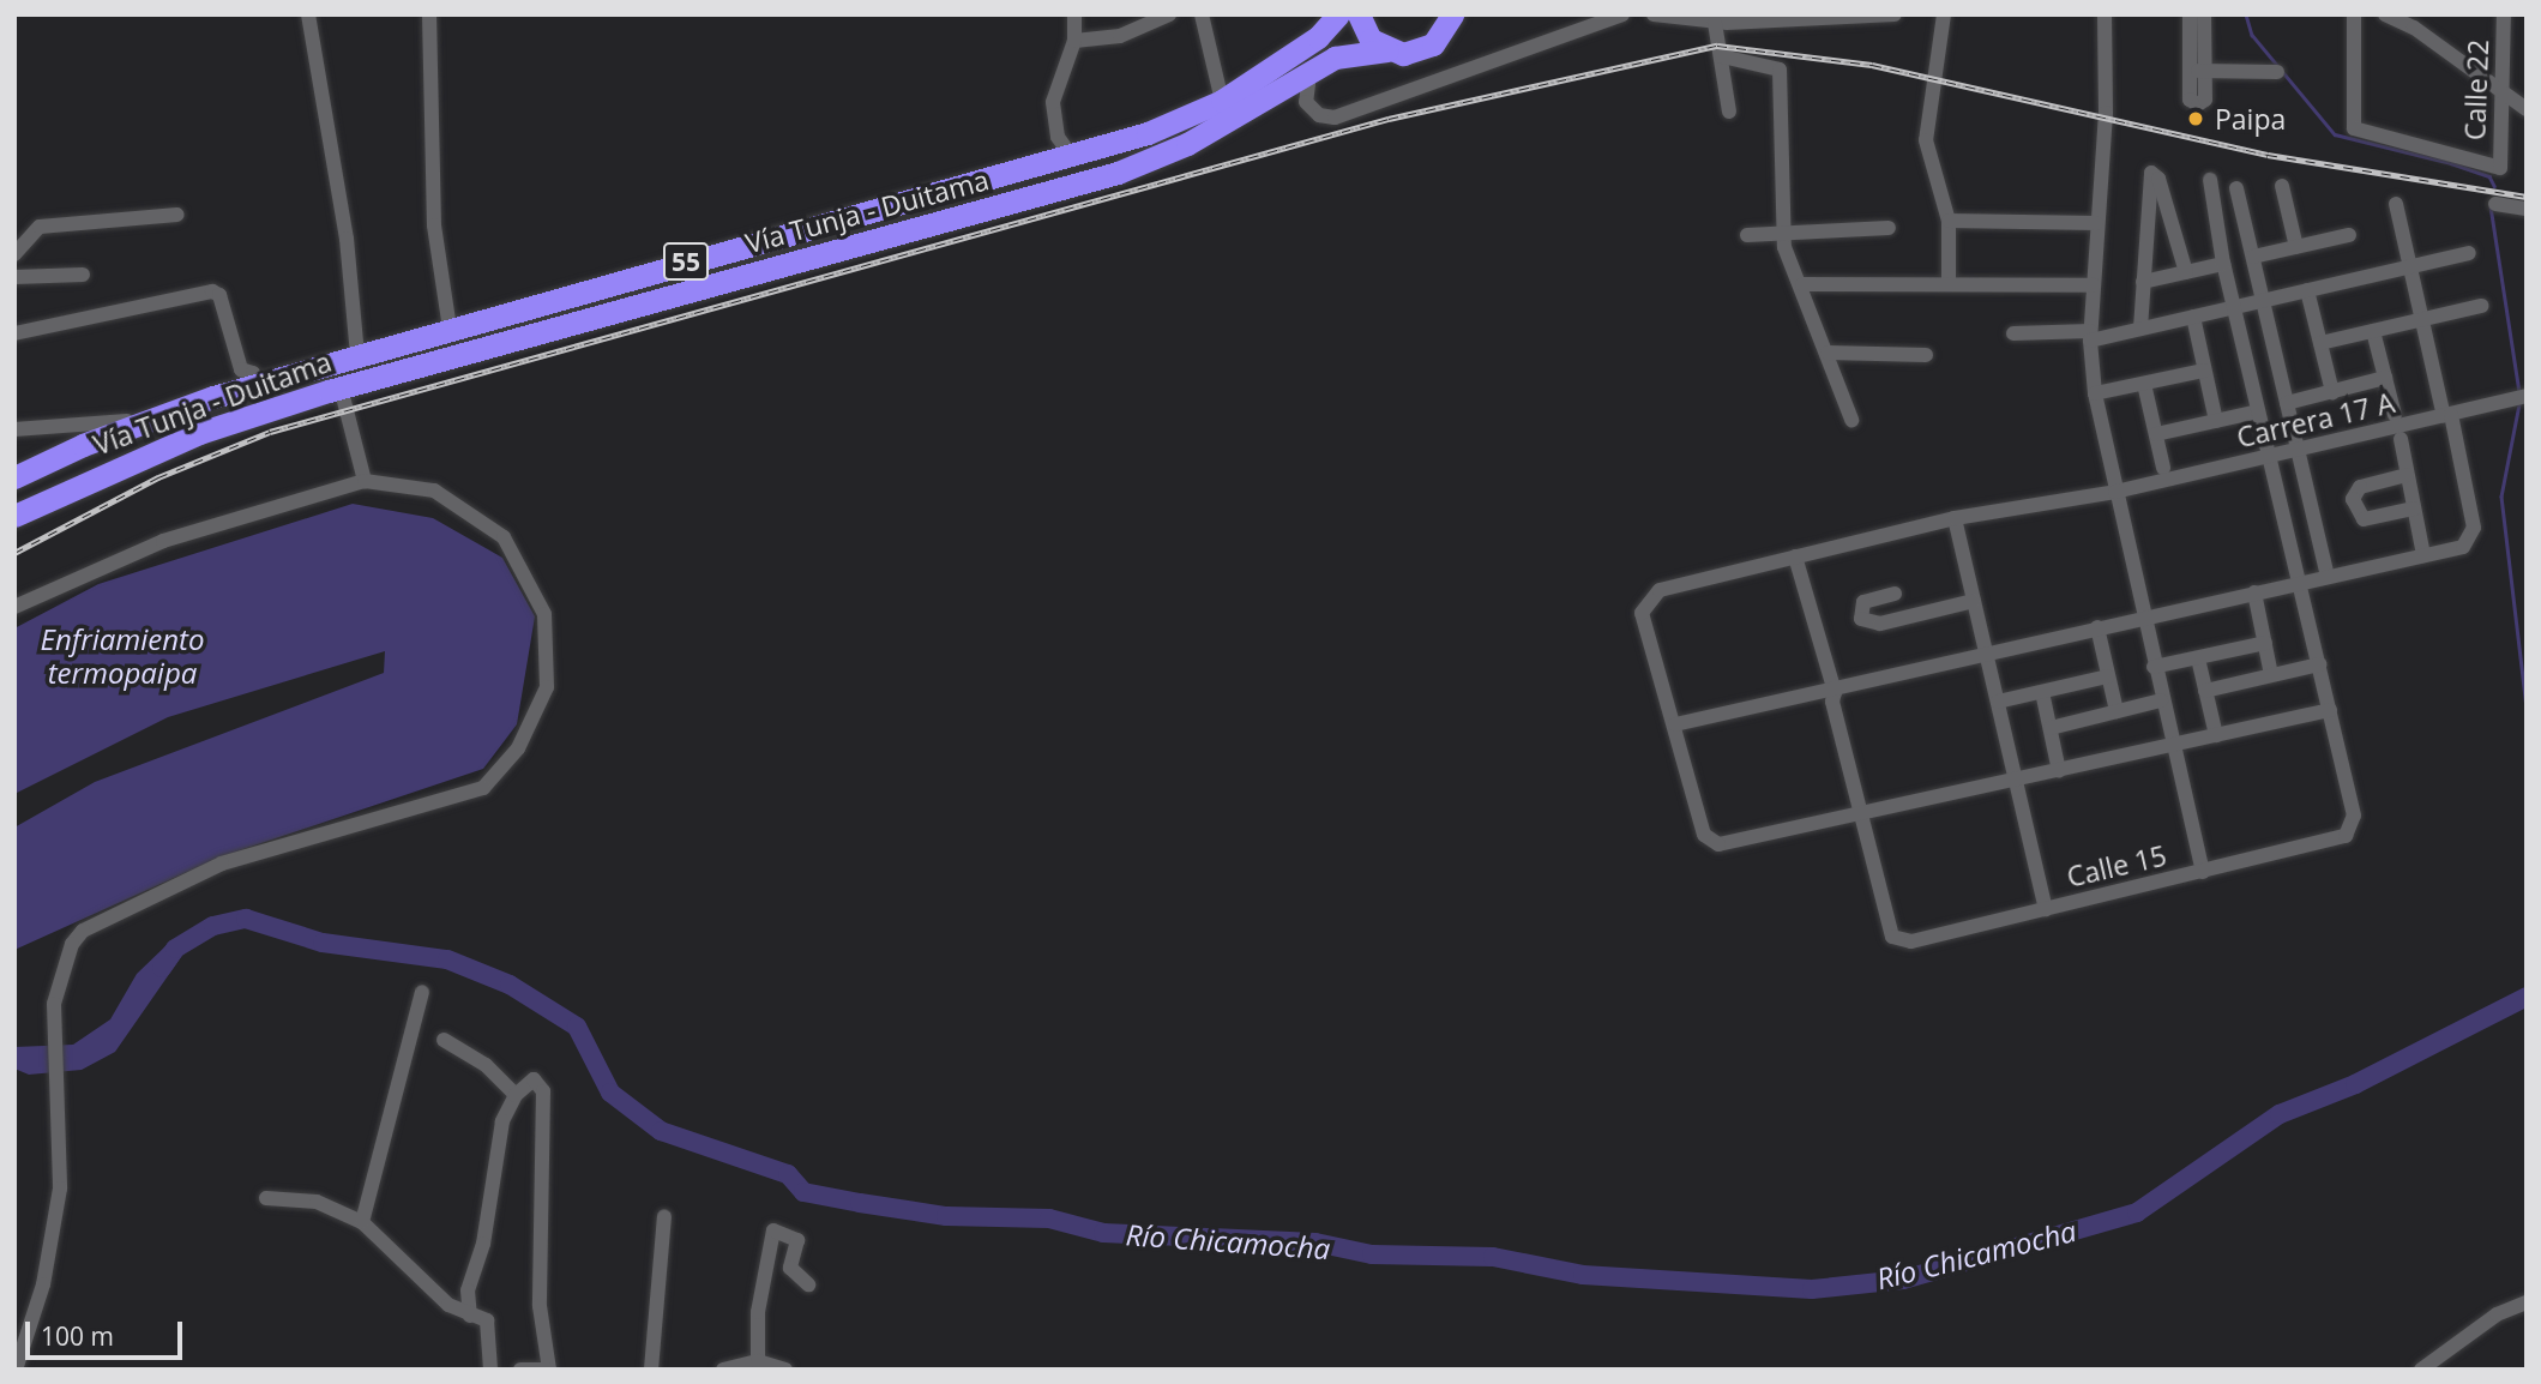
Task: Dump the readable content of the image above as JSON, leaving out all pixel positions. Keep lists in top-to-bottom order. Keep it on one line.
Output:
{"streets":{"highway":["Vía Tunja - Duitama","55"],"street":["Calle 22","Carrera 17 A","Calle 15"]},"crossings":[["Vía Tunja - Duitama","55"]],"water":["Enfriamiento termopaipa","Río Chicamocha"],"places":["Paipa"],"scale_bar":"100 m"}
